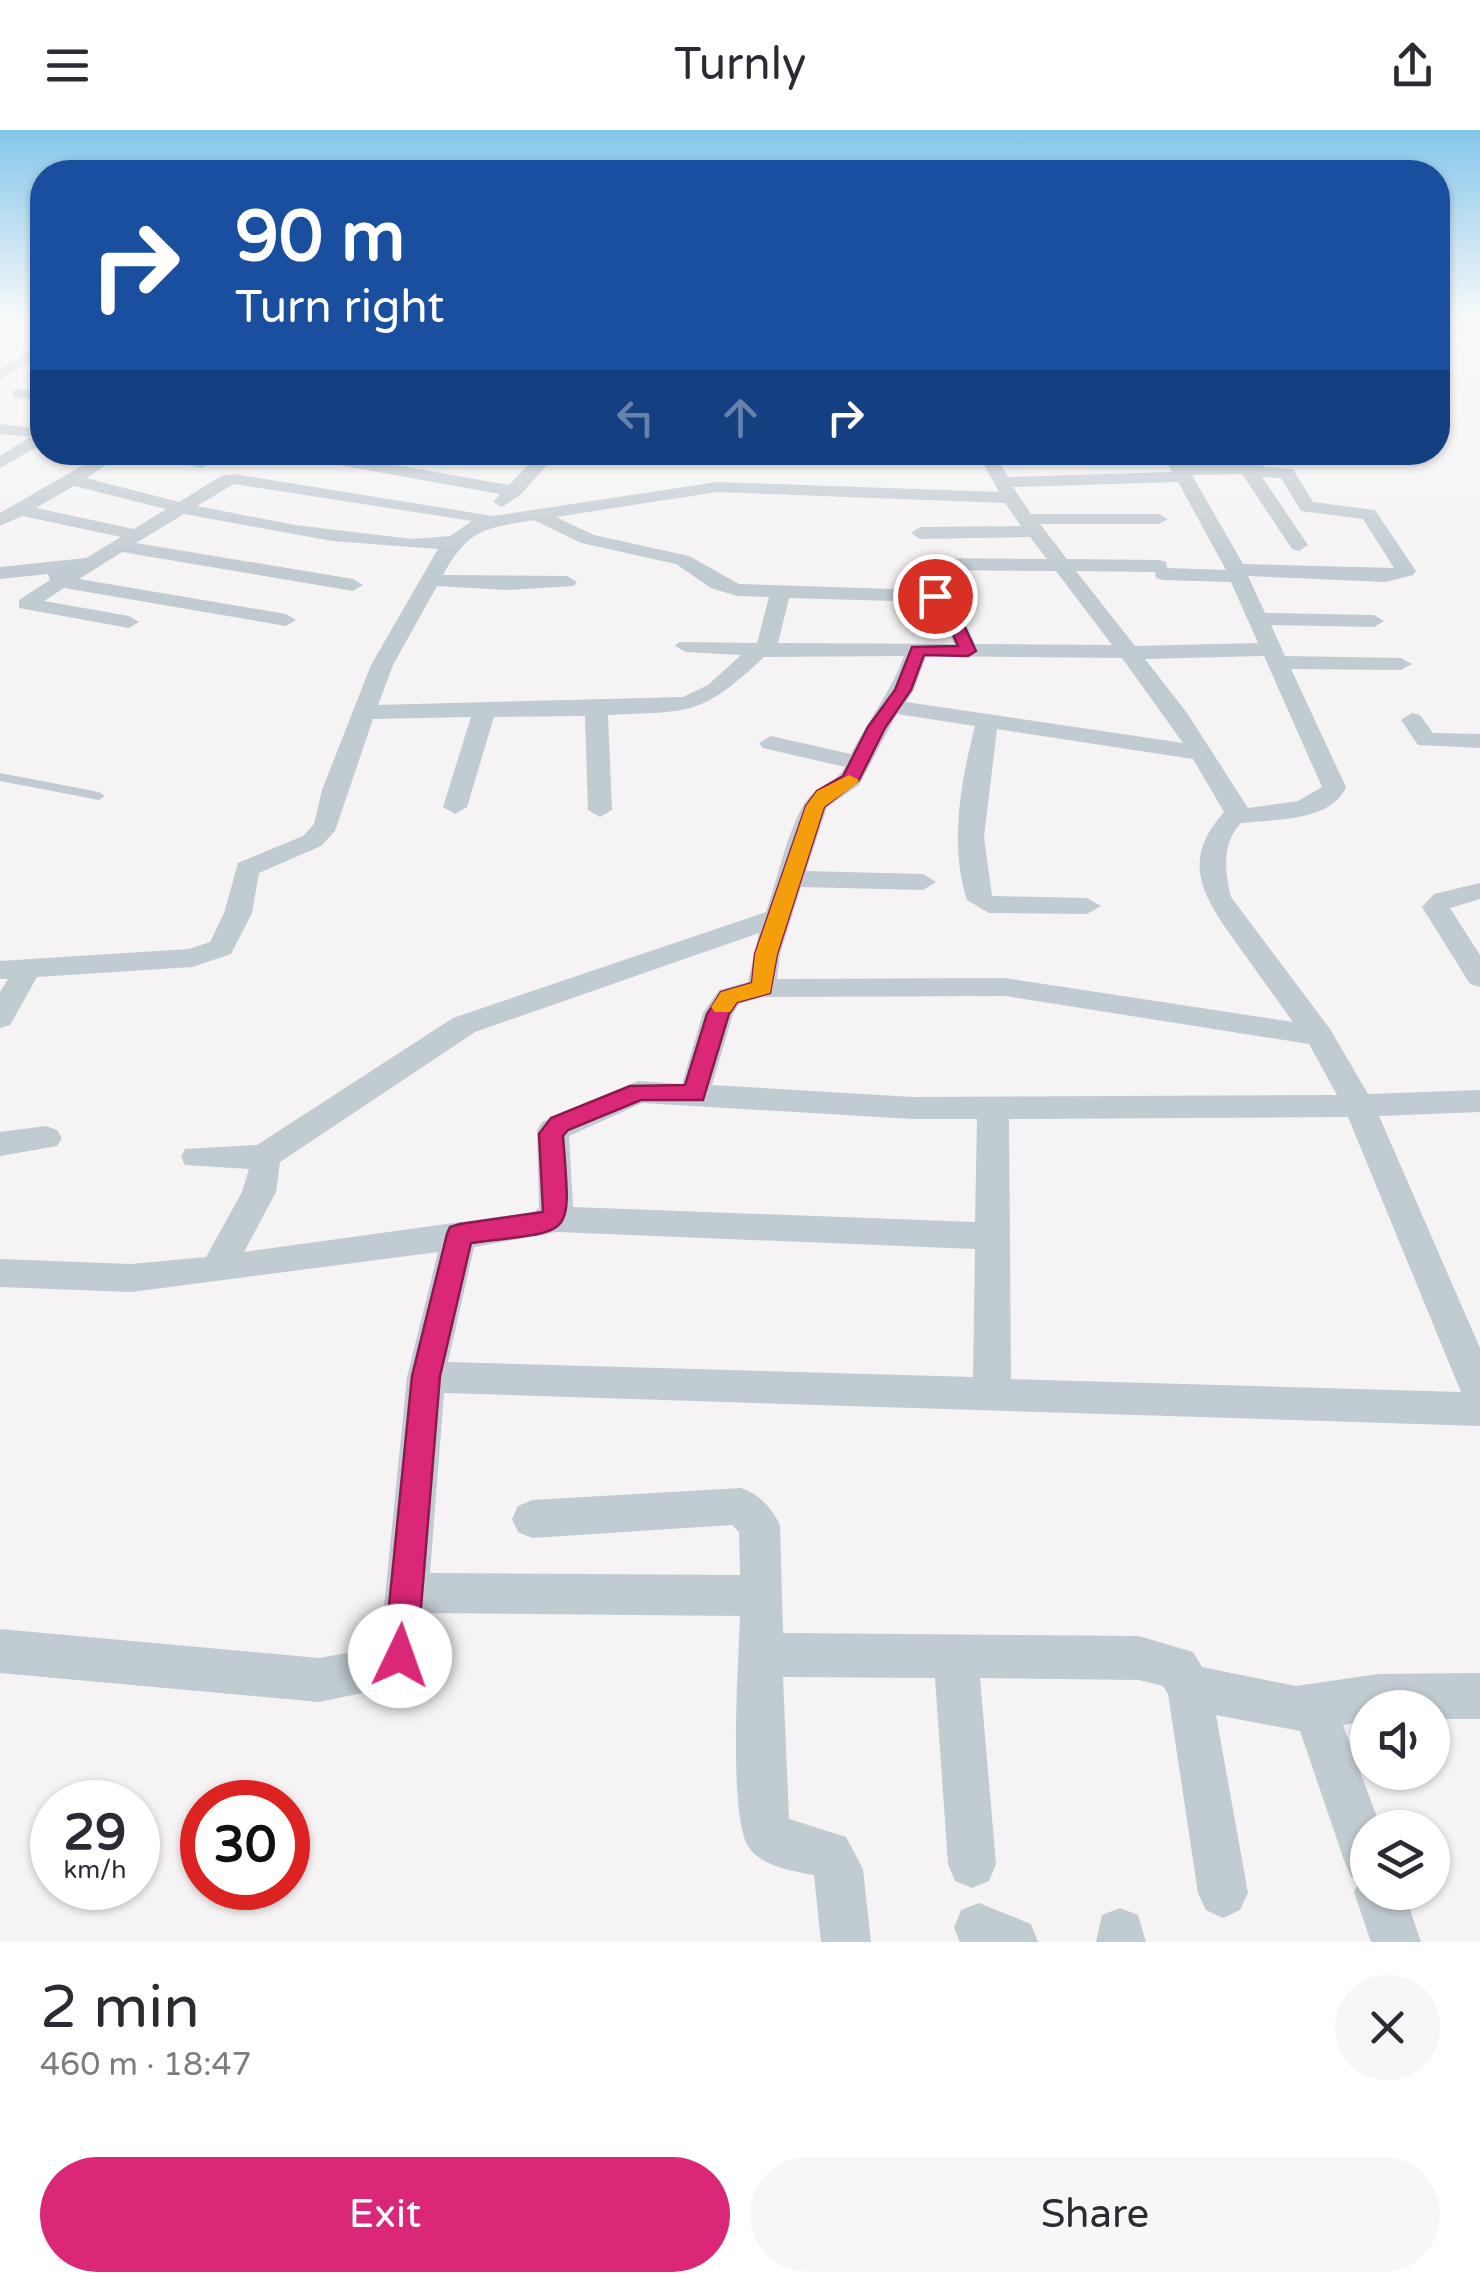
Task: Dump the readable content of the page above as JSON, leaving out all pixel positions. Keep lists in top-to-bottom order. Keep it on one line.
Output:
{"page":{"header":"Turnly","turn":["90 m","Turn right"],"speed":"29 km/h","limit":"30","heading":["2 min","460 m · 18:47"],"buttons":["Exit","Share"]}}
